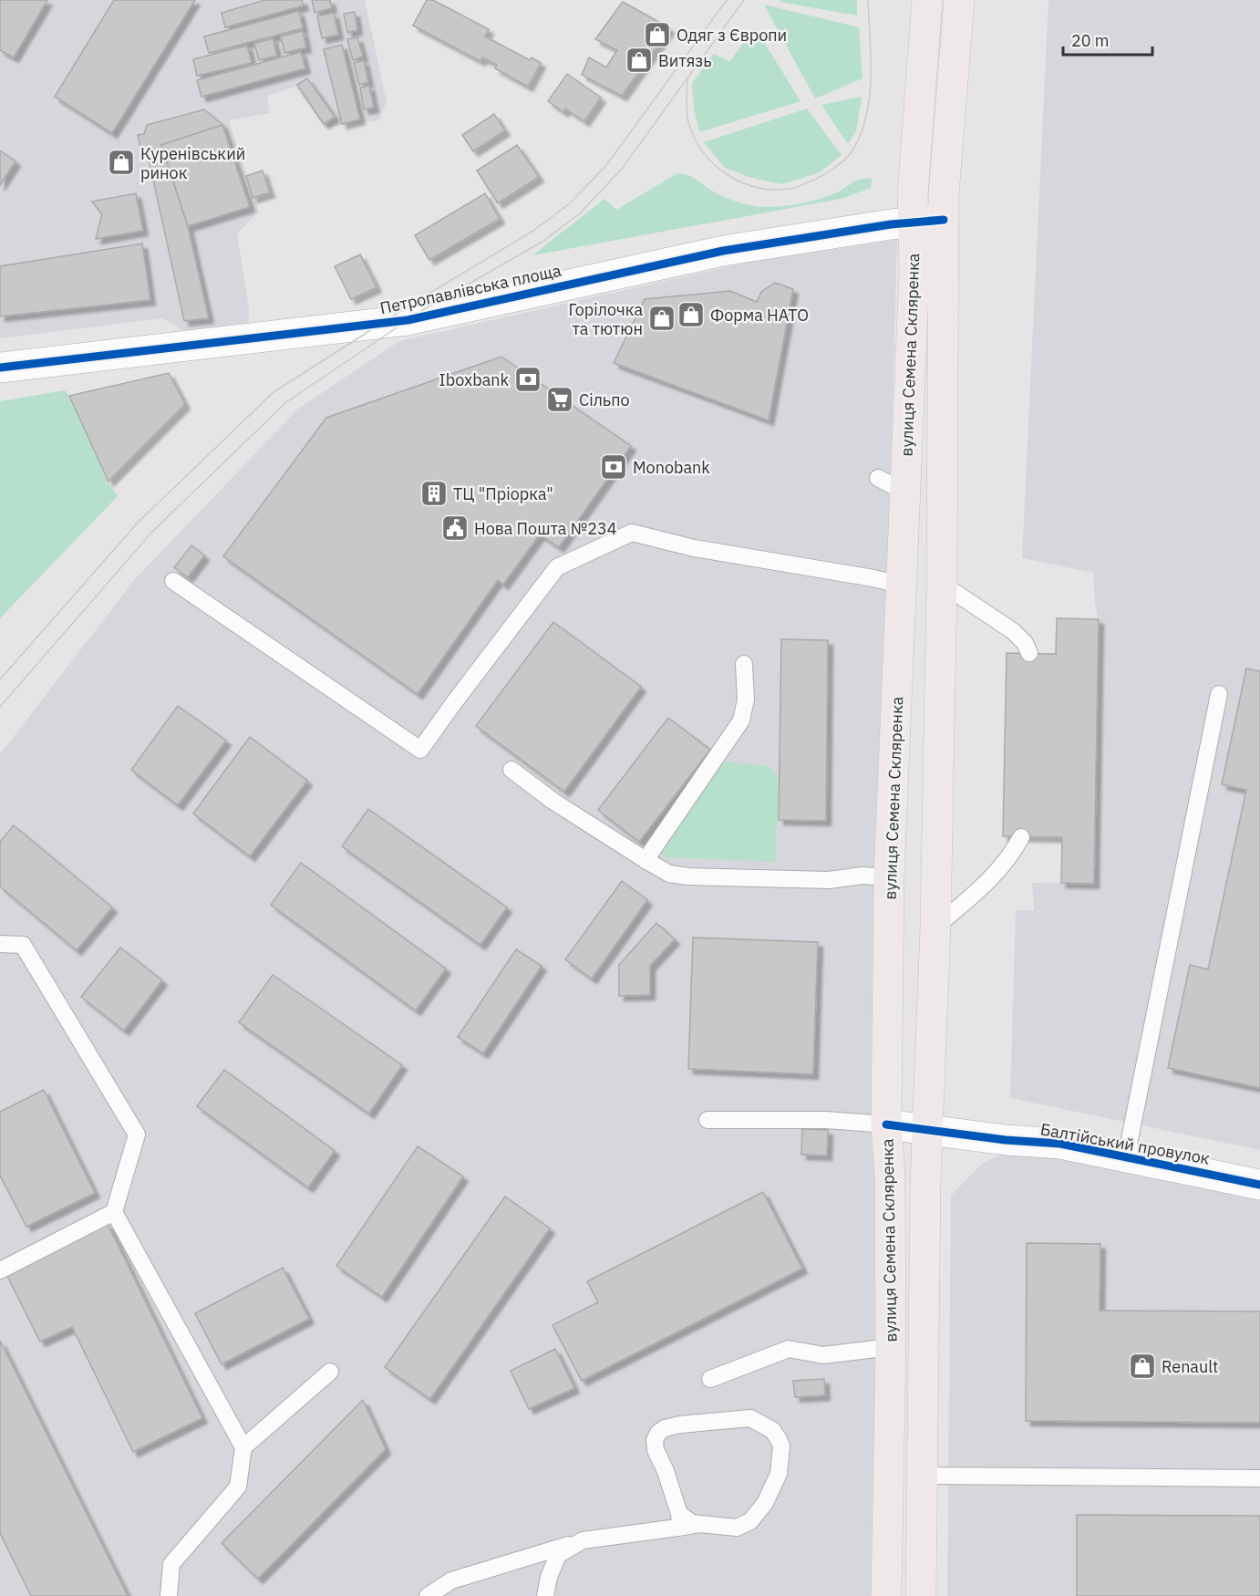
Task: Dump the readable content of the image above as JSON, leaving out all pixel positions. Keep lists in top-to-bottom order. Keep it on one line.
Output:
{"streets":{"main road":["вулиця Семена Скляренка"],"street":["Петропавлівська площа","Балтійський провулок"]},"crossings":[["Петропавлівська площа","вулиця Семена Скляренка"],["вулиця Семена Скляренка","Балтійський провулок"]],"places":{"shop":["Одяг з Європи","Витязь","Куренівський ринок","Форма НАТО","Горілочка та тютюн","Renault"],"bank":["Iboxbank","Monobank"],"supermarket":["Сільпо"],"building":["ТЦ \"Пріорка\""],"public building":["Нова Пошта №234"]},"scale_bar":"20 m"}
